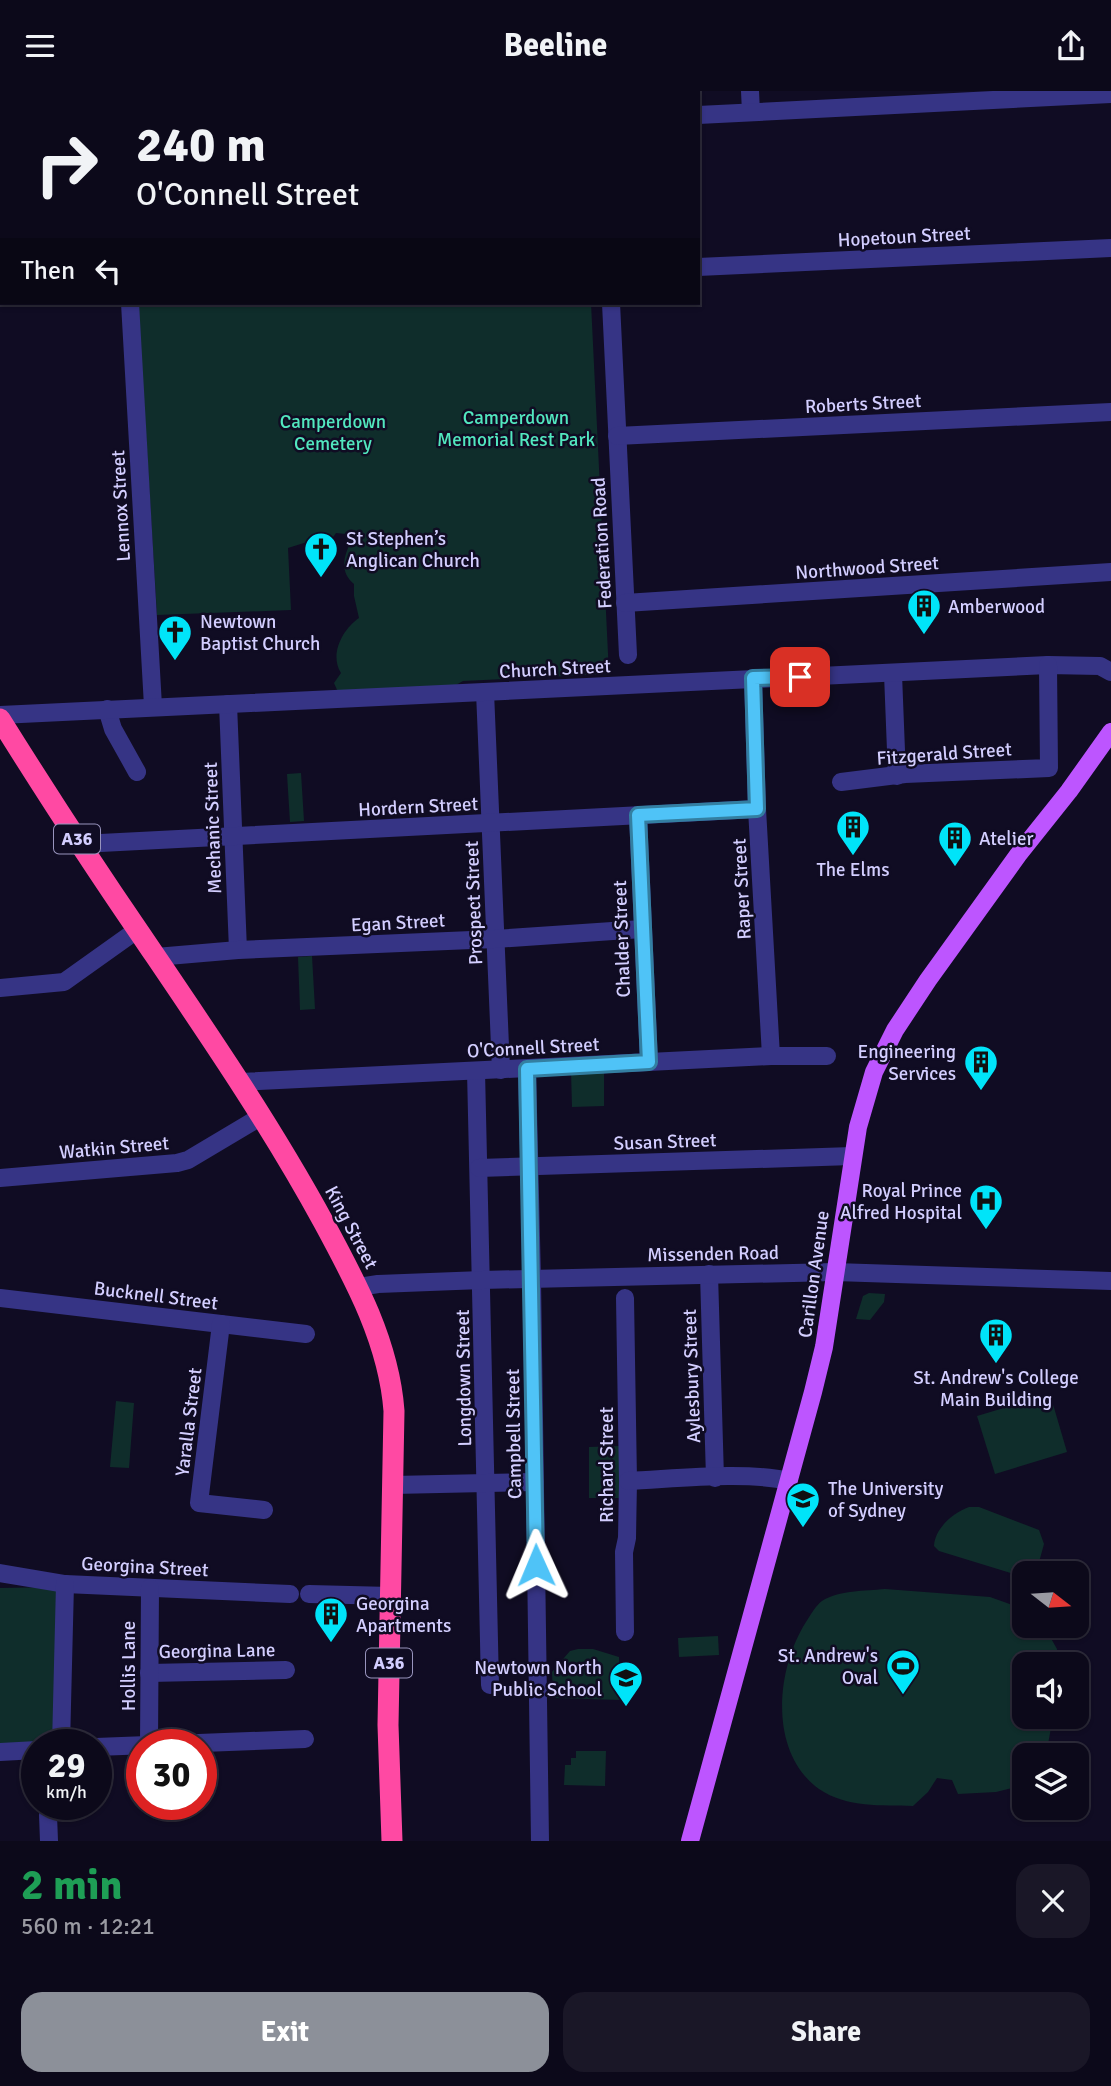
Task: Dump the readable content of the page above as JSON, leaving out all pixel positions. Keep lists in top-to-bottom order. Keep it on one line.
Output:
{"streets":{"highway":["A36","King Street"],"main road":["Carillon Avenue"],"street":["Hopetoun Street","Roberts Street","Lennox Street","Federation Road","Northwood Street","Church Street","Fitzgerald Street","Hordern Street","Mechanic Street","Raper Street","Prospect Street","Egan Street","Chalder Street","O'Connell Street","Susan Street","Watkin Street","Missenden Road","Bucknell Street","Aylesbury Street","Longdown Street","Yaralla Street","Campbell Street","Richard Street","Georgina Street","Georgina Lane","Hollis Lane"]},"crossings":[["Roberts Street","Federation Road"],["Lennox Street","Church Street"],["Federation Road","Northwood Street"],["Church Street","Fitzgerald Street"],["Church Street","Mechanic Street"],["Church Street","Raper Street"],["Church Street","Prospect Street"],["Church Street","King Street"],["Hordern Street","Mechanic Street"],["Hordern Street","Raper Street"],["Hordern Street","Prospect Street"],["Hordern Street","Chalder Street"],["Hordern Street","King Street"],["Mechanic Street","Egan Street"],["Raper Street","O'Connell Street"],["Prospect Street","Egan Street"],["Prospect Street","O'Connell Street"],["Egan Street","Chalder Street"],["Egan Street","King Street"],["Chalder Street","O'Connell Street"],["O'Connell Street","King Street"],["O'Connell Street","Longdown Street"],["O'Connell Street","Campbell Street"],["Susan Street","Carillon Avenue"],["Susan Street","Longdown Street"],["Susan Street","Campbell Street"],["Watkin Street","King Street"],["King Street","Missenden Road"],["Missenden Road","Carillon Avenue"],["Missenden Road","Aylesbury Street"],["Missenden Road","Longdown Street"],["Missenden Road","Campbell Street"],["Bucknell Street","Yaralla Street"],["Georgina Street","Hollis Lane"],["Georgina Lane","Hollis Lane"]],"parks":["Camperdown Memorial Rest Park","Camperdown Cemetery"],"places":{"church":["St Stephen’s Anglican Church","Newtown Baptist Church"],"building":["Amberwood","The Elms","Atelier","Engineering Services","St. Andrew's College Main Building","Georgina Apartments"],"hospital":["Royal Prince Alfred Hospital"],"school or university":["The University of Sydney","Newtown North Public School"],"sports":["St. Andrew's Oval"]},"north":"right","page":{"header":"Beeline","turn":["240 m","O'Connell Street"],"then":"Then","speed":"29 km/h","limit":"30","heading":["2 min","560 m · 12:21"],"buttons":["Exit","Share"]}}
